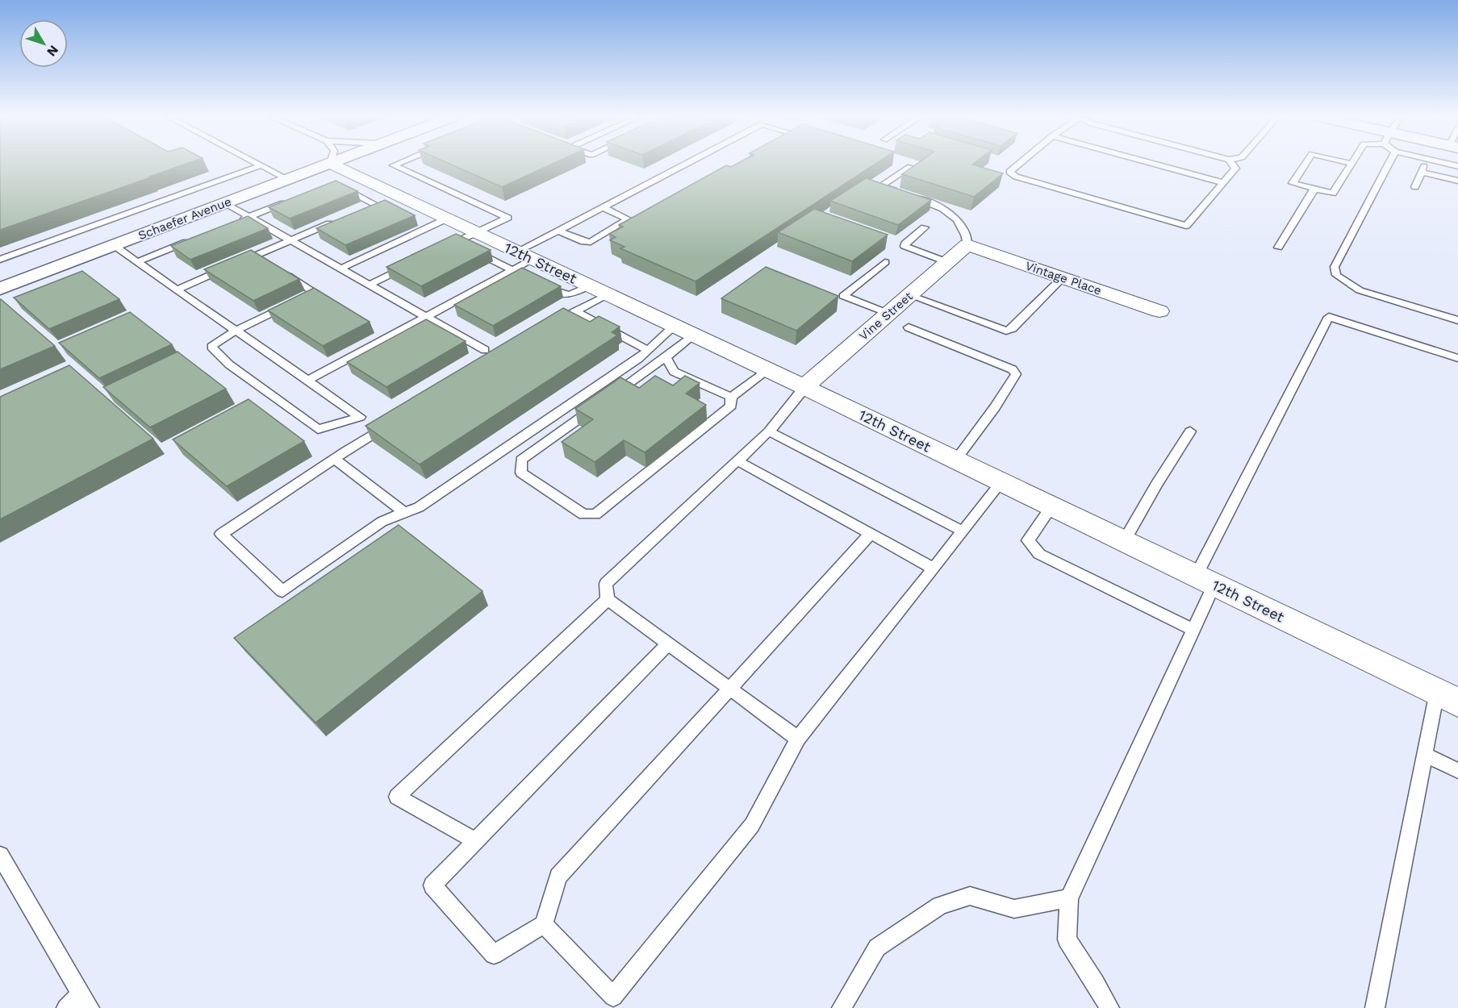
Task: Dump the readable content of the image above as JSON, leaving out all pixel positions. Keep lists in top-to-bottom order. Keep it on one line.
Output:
{"streets":{"street":["Schaefer Avenue","12th Street","Vintage Place","Vine Street"]},"crossings":[["12th Street","Vine Street"],["Vintage Place","Vine Street"]],"north":"bottom right"}
